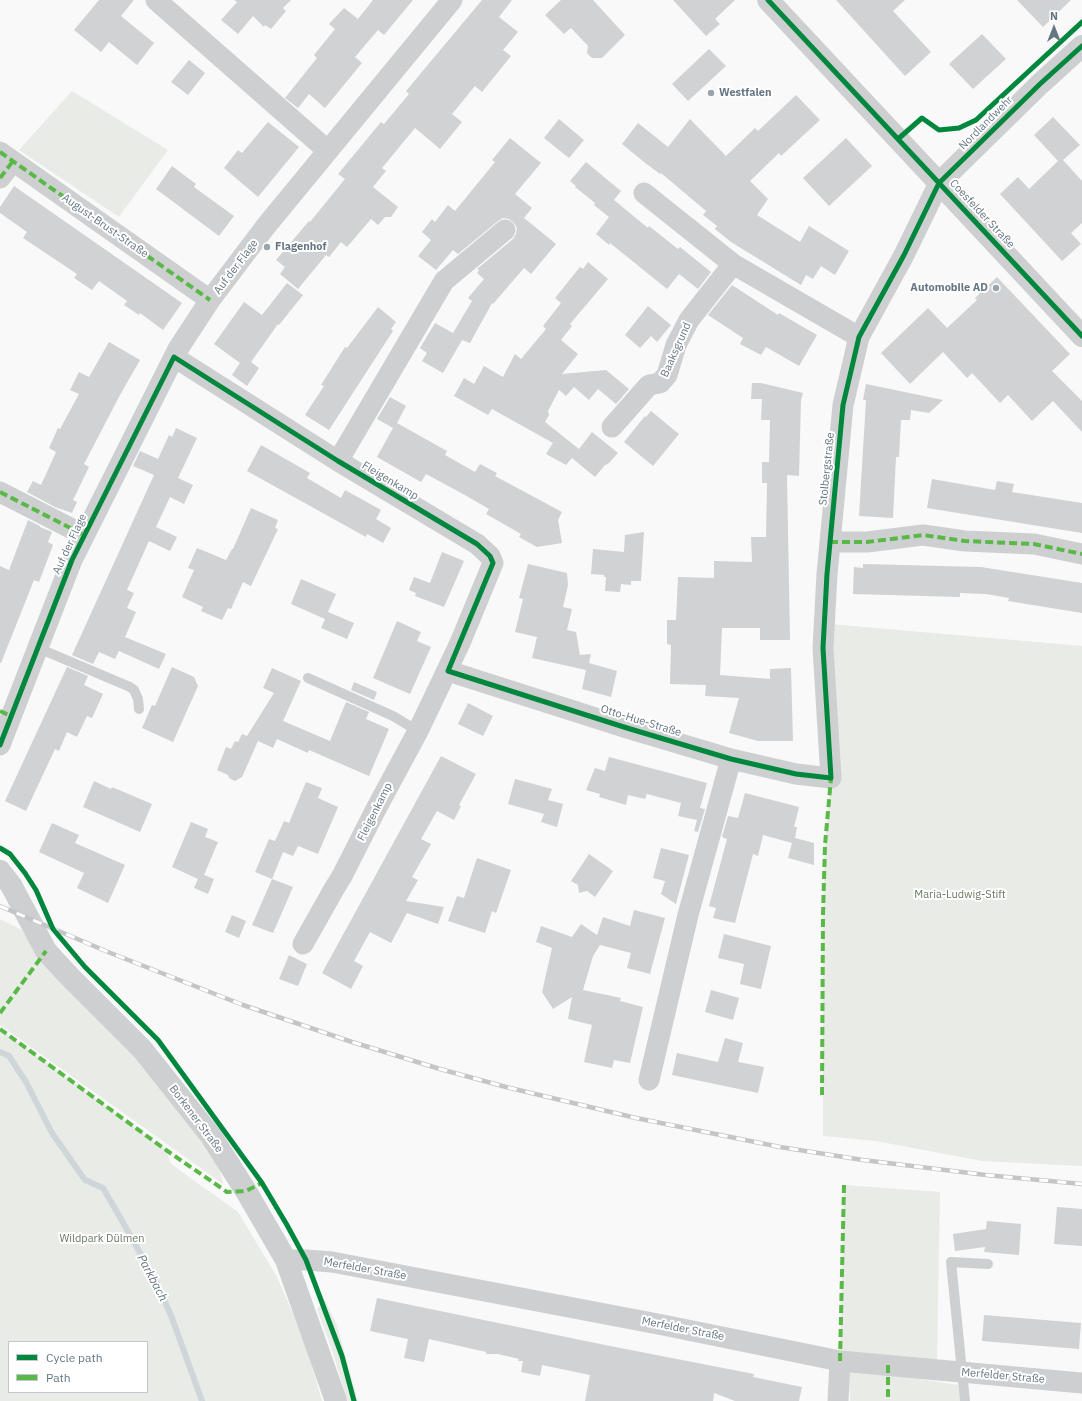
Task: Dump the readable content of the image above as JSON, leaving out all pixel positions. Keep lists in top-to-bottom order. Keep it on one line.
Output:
{"streets":{"street":["Nordlandwehr","Coesfelder Straße","August-Brust-Straße","Auf der Flage","Baaksgrund","Stolbergstraße","Fleigenkamp","Otto-Hue-Straße","Borkener Straße","Merfelder Straße"]},"crossings":[["Nordlandwehr","Coesfelder Straße"],["Nordlandwehr","Stolbergstraße"],["Coesfelder Straße","Stolbergstraße"],["August-Brust-Straße","Auf der Flage"],["Auf der Flage","Fleigenkamp"],["Stolbergstraße","Otto-Hue-Straße"],["Fleigenkamp","Otto-Hue-Straße"],["Borkener Straße","Merfelder Straße"]],"water":["Parkbach"],"parks":["Maria-Ludwig-Stift","Wildpark Dülmen"],"places":["Westfalen","Flagenhof","Automobile AD"],"legend":["Cycle path","Path"],"north":"top"}
